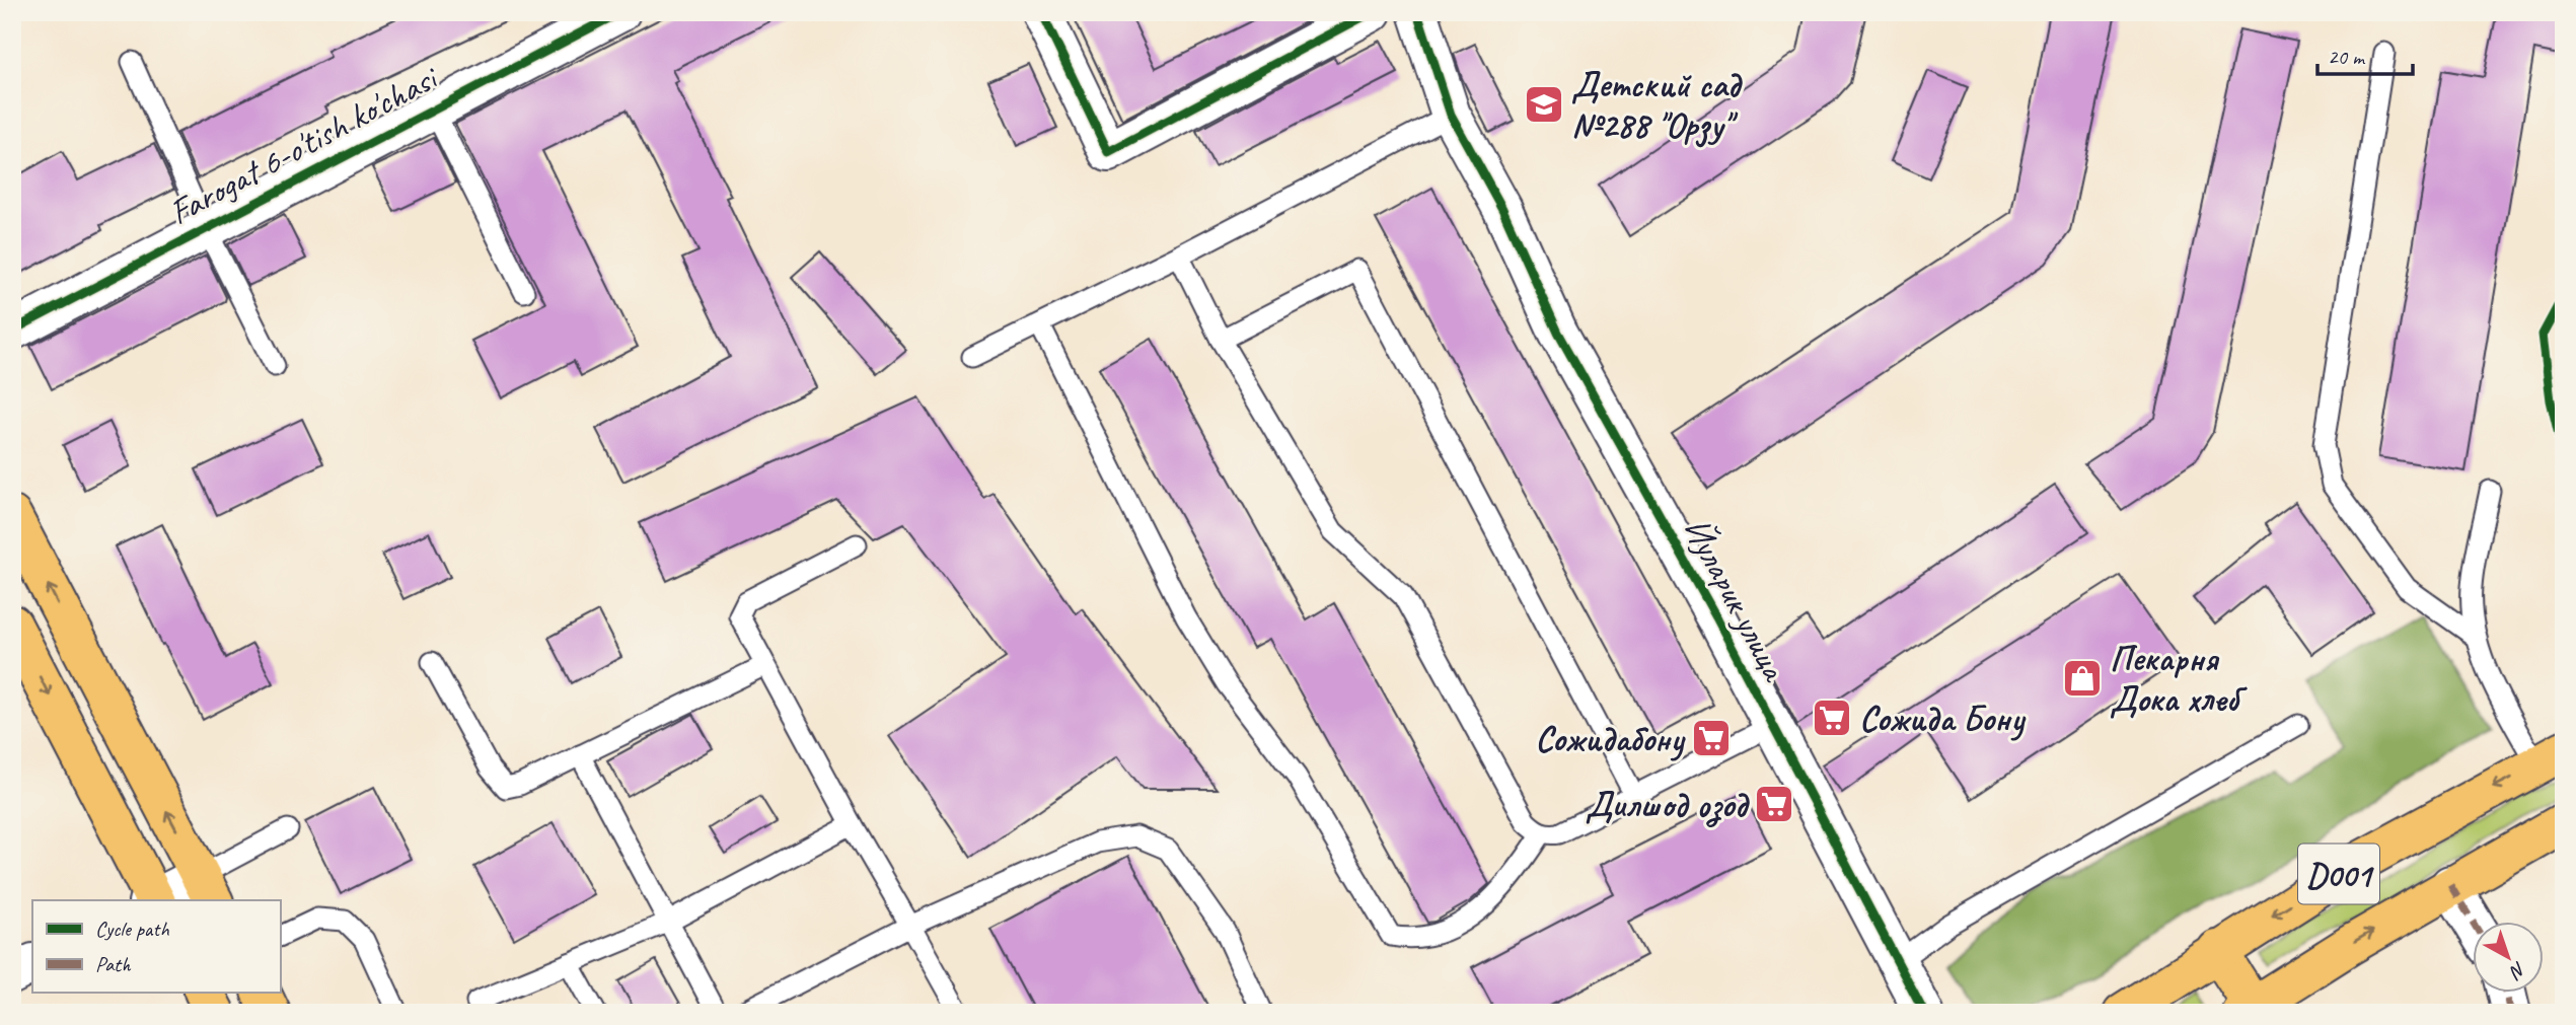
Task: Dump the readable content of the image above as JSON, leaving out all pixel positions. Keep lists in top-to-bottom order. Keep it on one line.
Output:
{"streets":{"main road":["D001"],"street":["Farogat 6-o'tish ko'chasi","Йуларик улица"]},"places":{"school or university":["Детский сад №288 \"Орзу\""],"shop":["Пекарня Дока хлеб"],"supermarket":["Сожида Бону","Сожидабону","Дилшод озод"]},"legend":["Cycle path","Path"],"scale_bar":"20 m","north":"bottom right"}
